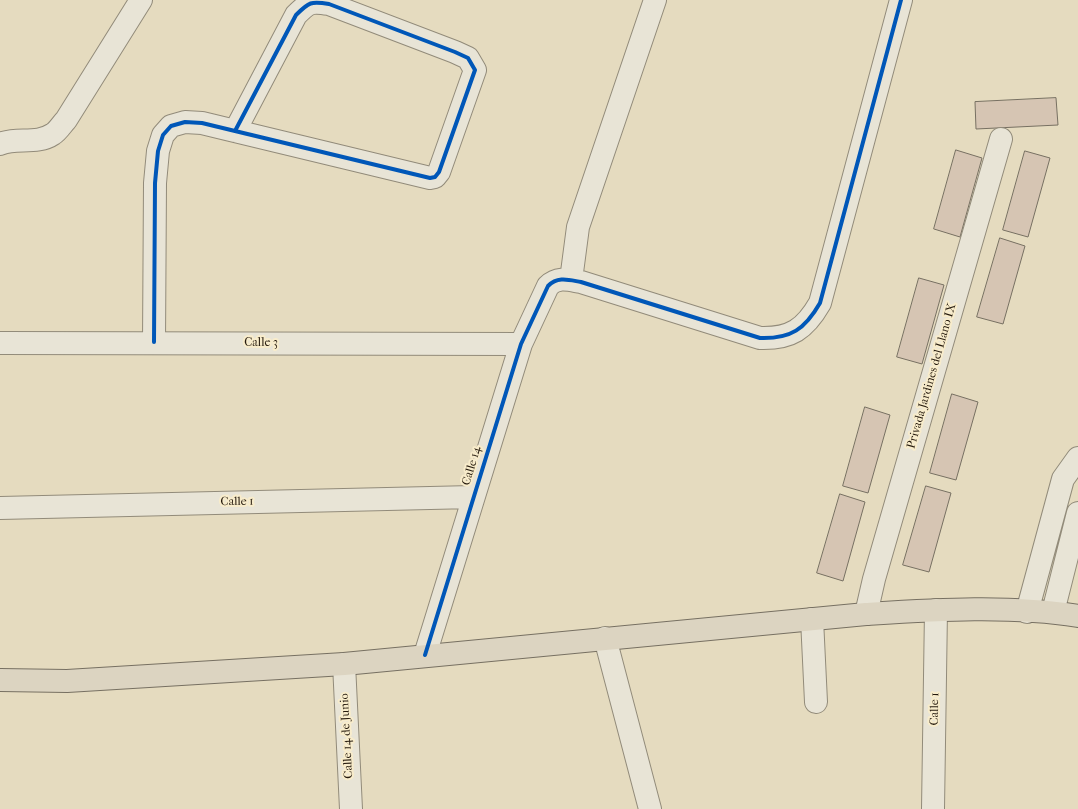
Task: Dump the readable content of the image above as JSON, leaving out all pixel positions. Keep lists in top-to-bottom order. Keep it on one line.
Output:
{"streets":{"street":["Calle 3","Privada Jardines del Llano IX","Calle 14","Calle 1","Calle 14 de Junio"]},"crossings":[["Calle 3","Calle 14"],["Calle 14","Calle 1"]]}
